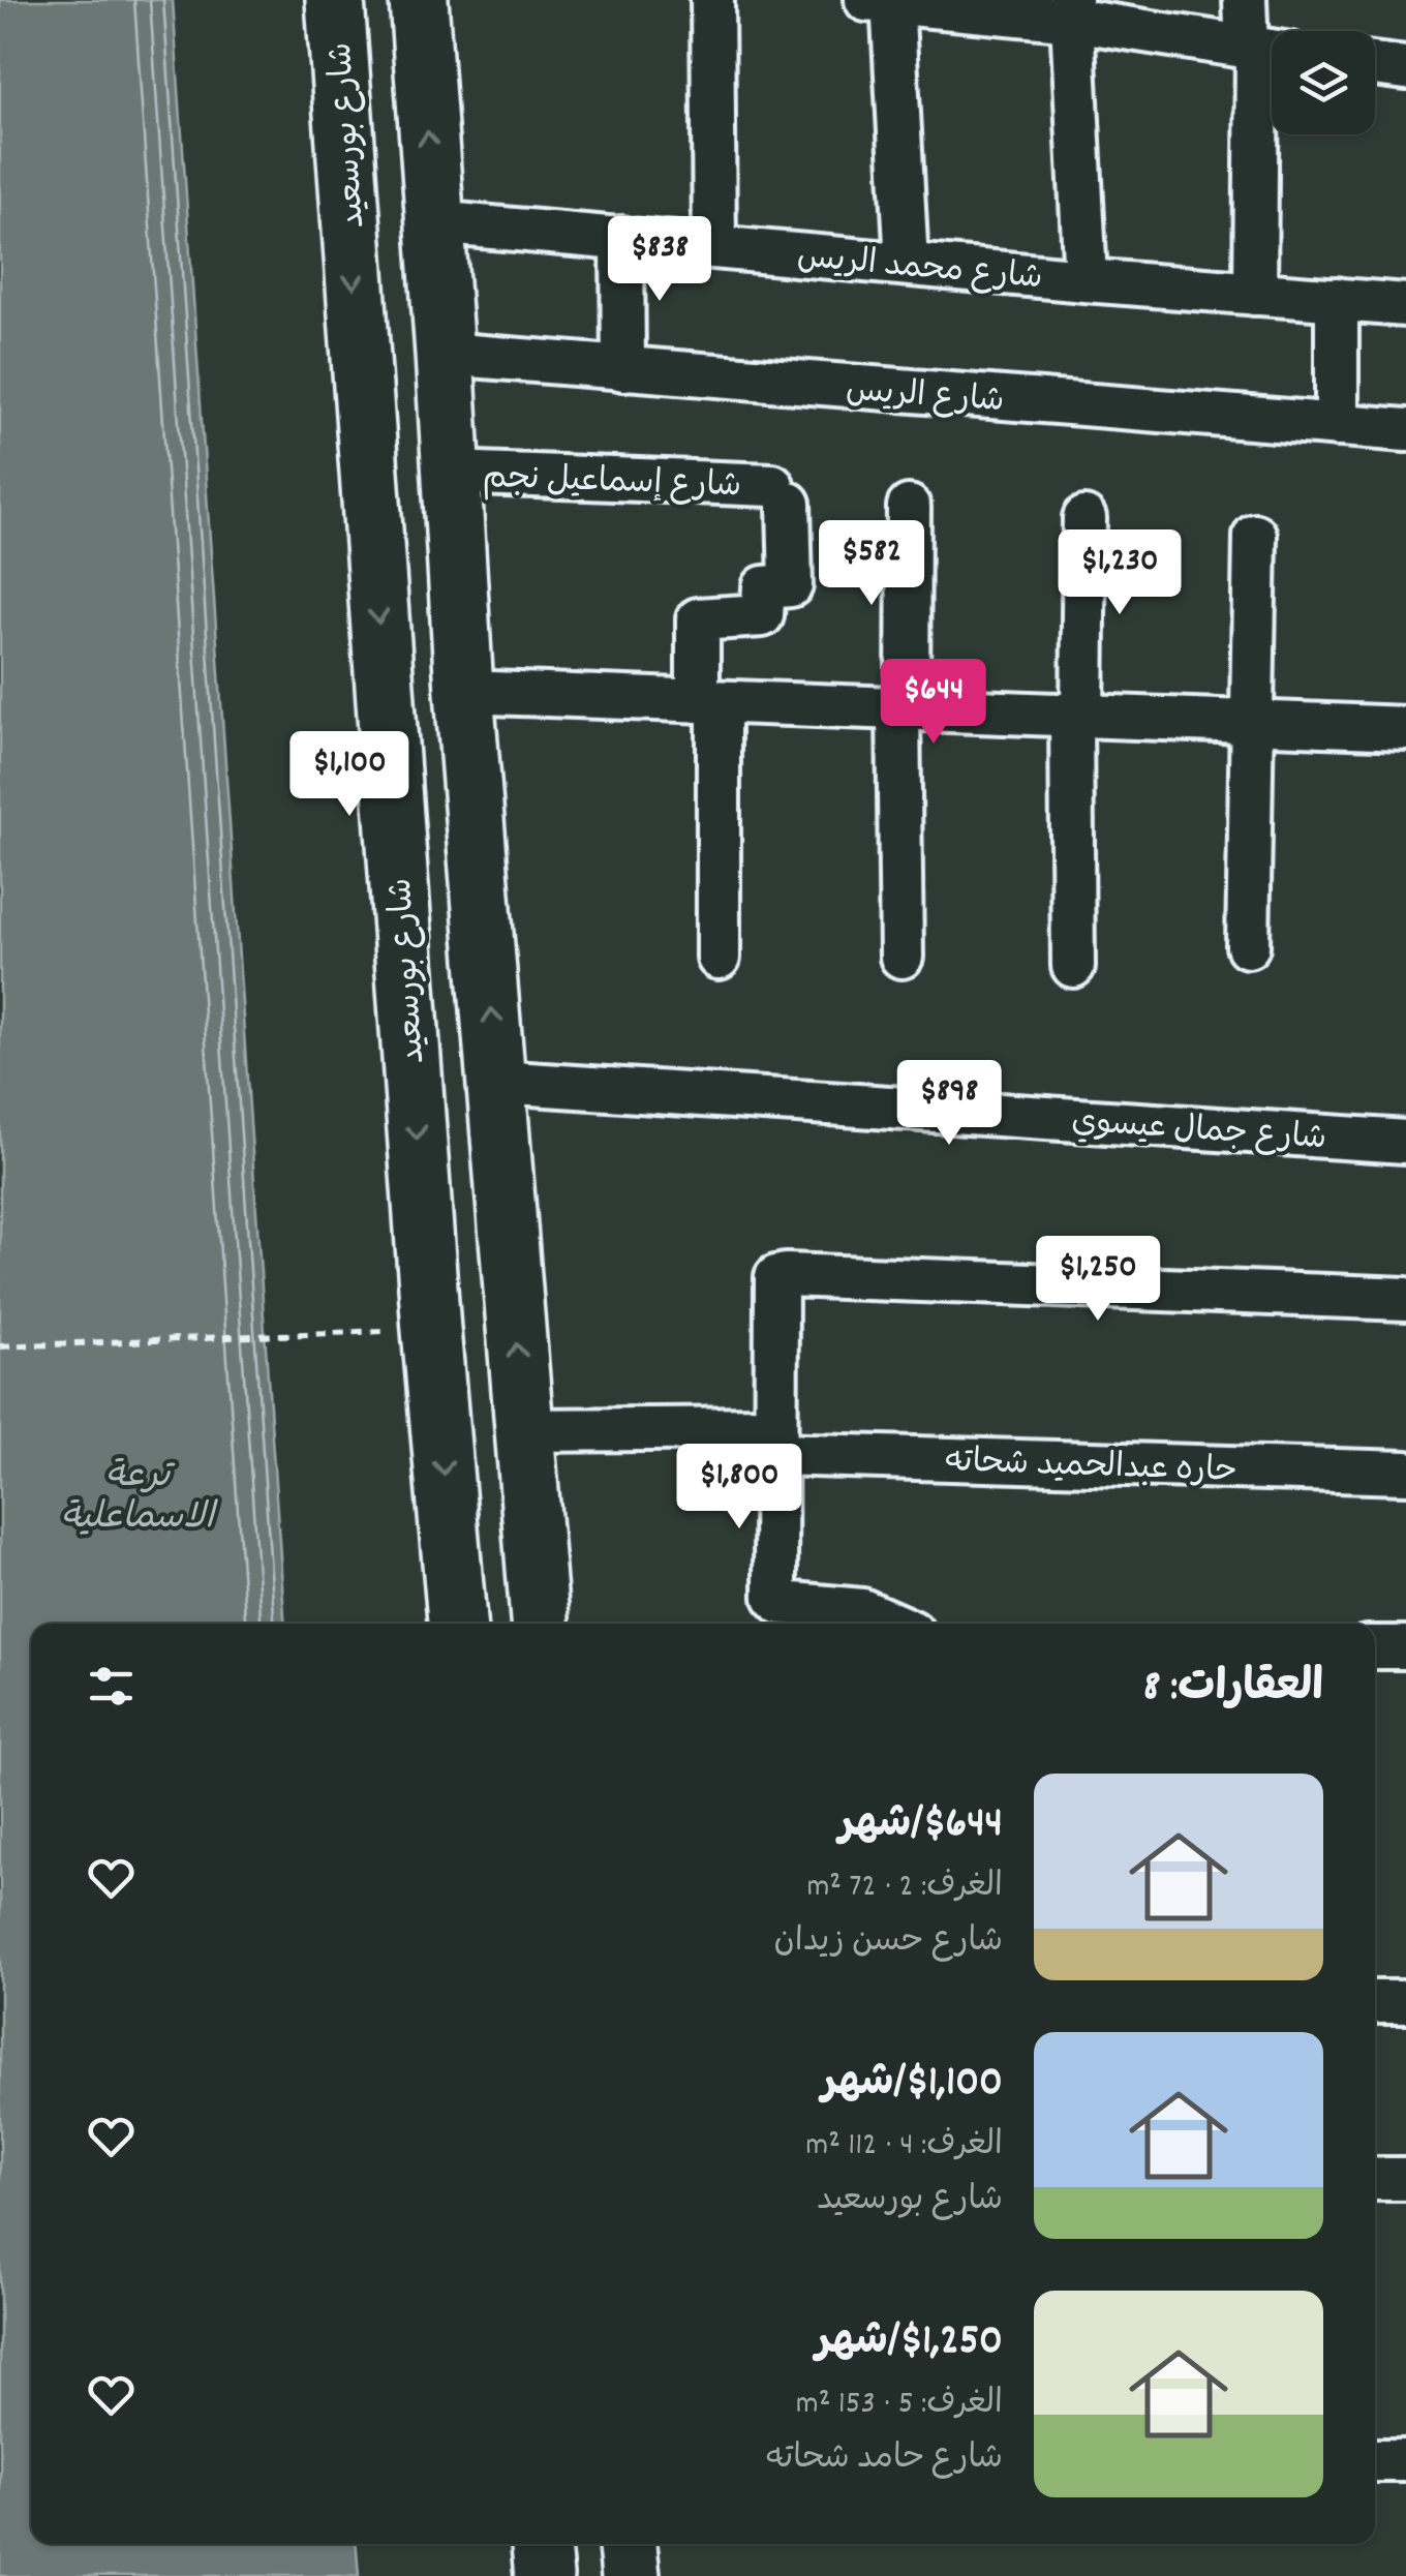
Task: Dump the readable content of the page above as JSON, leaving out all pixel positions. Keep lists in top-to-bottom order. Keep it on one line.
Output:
{"streets":{"main road":["شارع بورسعيد"],"street":["شارع محمد الريس","شارع الريس","شارع إسماعيل نجم","شارع جمال عيسوي","حاره عبدالحميد شحاته"]},"water":["ترعة الاسماعلية"],"page":{"price":["$838","$582","$1,230","$644","$1,100","$898","$1,250","$1,800"],"heading":"العقارات: 8","list":[{"name":"$644/شهر","note":"الغرف: 2 · 72 m² · شارع حسن زيدان"},{"name":"$1,100/شهر","note":"الغرف: 4 · 112 m² · شارع بورسعيد"},{"name":"$1,250/شهر","note":"الغرف: 5 · 153 m² · شارع حامد شحاته"}]}}
